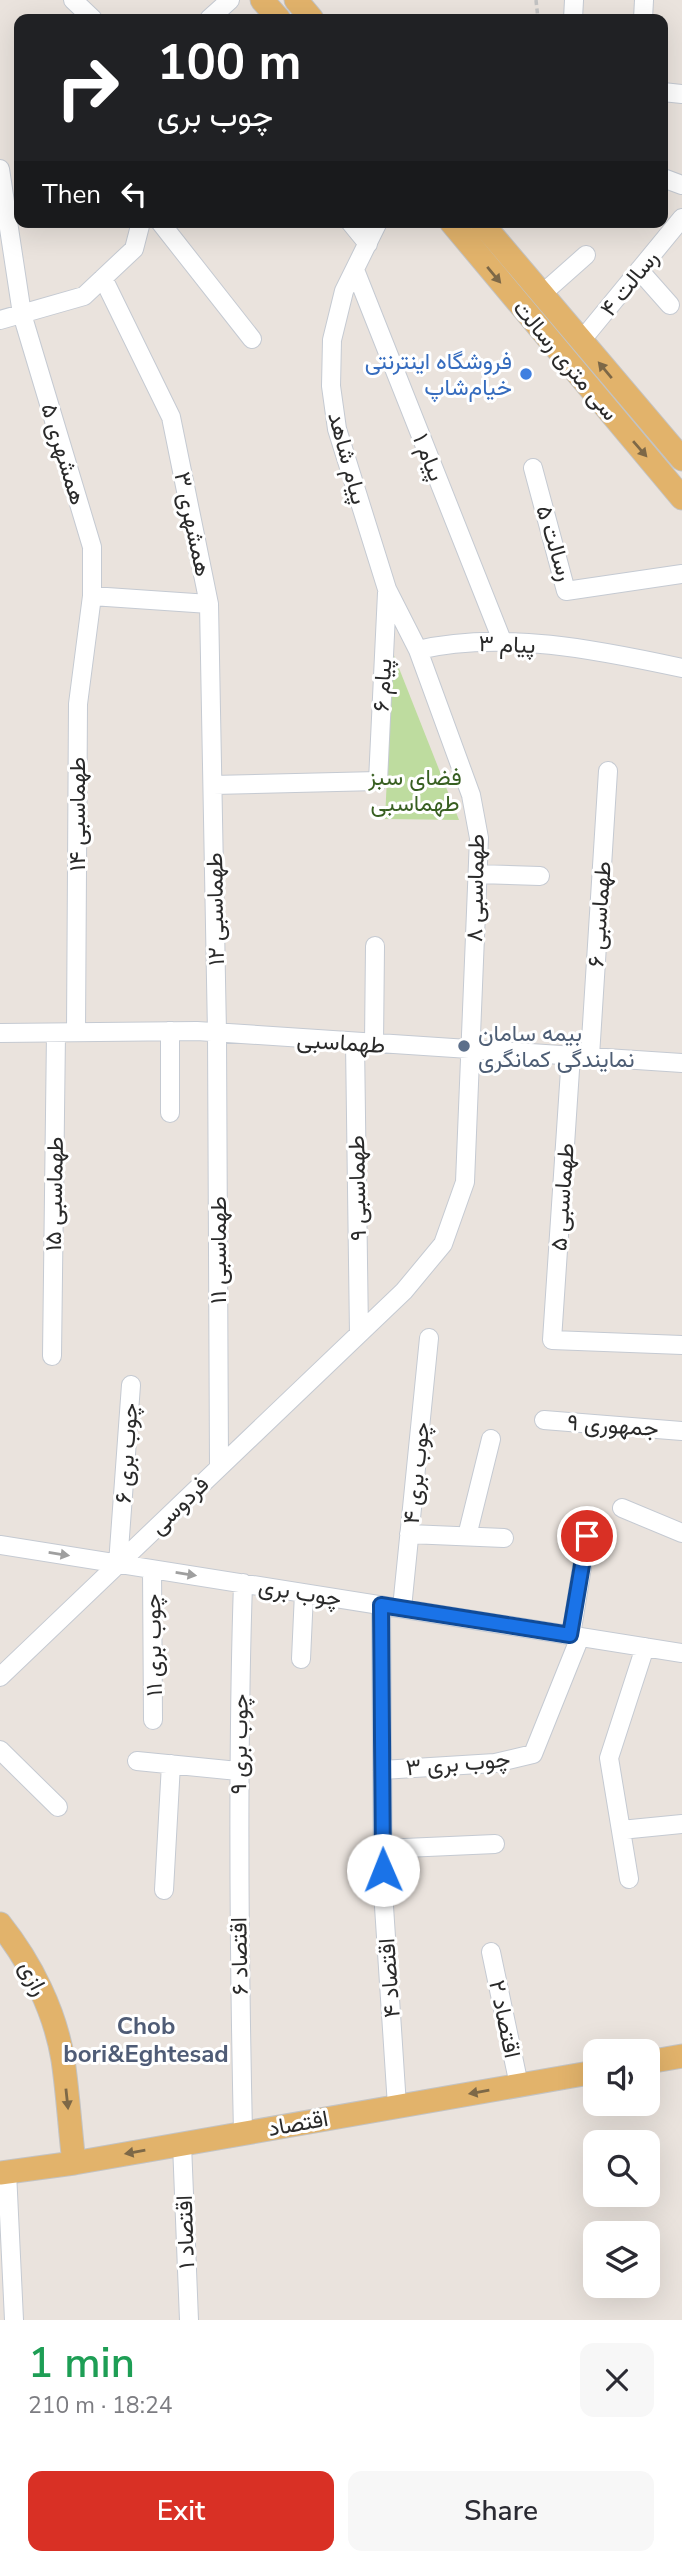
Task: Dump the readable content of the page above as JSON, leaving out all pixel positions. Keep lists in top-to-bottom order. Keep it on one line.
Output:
{"streets":{"main road":["سی متری رسالت","رازی","اقتصاد"],"street":["۴ رسالت","۵ همشهری","۱ پیام","پیام شاهد","۳ همشهری","۵ رسالت","۳ پیام","۶ پیام","۱۴ طهماسبی","۸ طهماسبی","۱۲ طهماسبی","۶ طهماسبی","طهماسبی","۹ طهماسبی","۱۵ طهماسبی","۵ طهماسبی","۱۱ طهماسبی","۹ جمهوری","۶ چوب بری","۴ چوب بری","فردوسی","چوب بری","۱۱ چوب بری","۹ چوب بری","۳ چوب بری","۶ اقتصاد","۴ اقتصاد","۲ اقتصاد","۱ اقتصاد"]},"crossings":[["۴ رسالت","سی متری رسالت"],["۵ همشهری","۱۴ طهماسبی"],["۱ پیام","پیام شاهد"],["۱ پیام","۳ پیام"],["پیام شاهد","۳ پیام"],["پیام شاهد","۶ پیام"],["پیام شاهد","۸ طهماسبی"],["۳ همشهری","۶ پیام"],["۳ همشهری","۱۲ طهماسبی"],["۳ پیام","۸ طهماسبی"],["۶ پیام","۱۲ طهماسبی"],["۱۴ طهماسبی","طهماسبی"],["۸ طهماسبی","طهماسبی"],["۸ طهماسبی","۹ طهماسبی"],["۸ طهماسبی","فردوسی"],["۱۲ طهماسبی","طهماسبی"],["۱۲ طهماسبی","۱۱ طهماسبی"],["۶ طهماسبی","طهماسبی"],["طهماسبی","۹ طهماسبی"],["طهماسبی","۱۵ طهماسبی"],["طهماسبی","۵ طهماسبی"],["طهماسبی","۱۱ طهماسبی"],["۹ طهماسبی","فردوسی"],["۱۱ طهماسبی","فردوسی"],["۶ چوب بری","فردوسی"],["۶ چوب بری","چوب بری"],["۴ چوب بری","چوب بری"],["فردوسی","چوب بری"],["چوب بری","۱۱ چوب بری"],["چوب بری","۹ چوب بری"],["چوب بری","۳ چوب بری"],["چوب بری","۴ اقتصاد"],["۹ چوب بری","۶ اقتصاد"],["۳ چوب بری","۴ اقتصاد"],["۶ اقتصاد","اقتصاد"],["رازی","اقتصاد"],["۴ اقتصاد","اقتصاد"],["۲ اقتصاد","اقتصاد"],["اقتصاد","۱ اقتصاد"]],"one_way":["رازی","اقتصاد"],"districts":["Chob bori&Eghtesad"],"parks":["فضای سبز طهماسبی"],"places":["فروشگاه اینترنتی خیام‌شاپ","بیمه سامان نمایندگی کمانگری"],"page":{"turn":["100 m","چوب بری"],"then":"Then","heading":["1 min","210 m · 18:24"],"buttons":["Exit","Share"]}}
